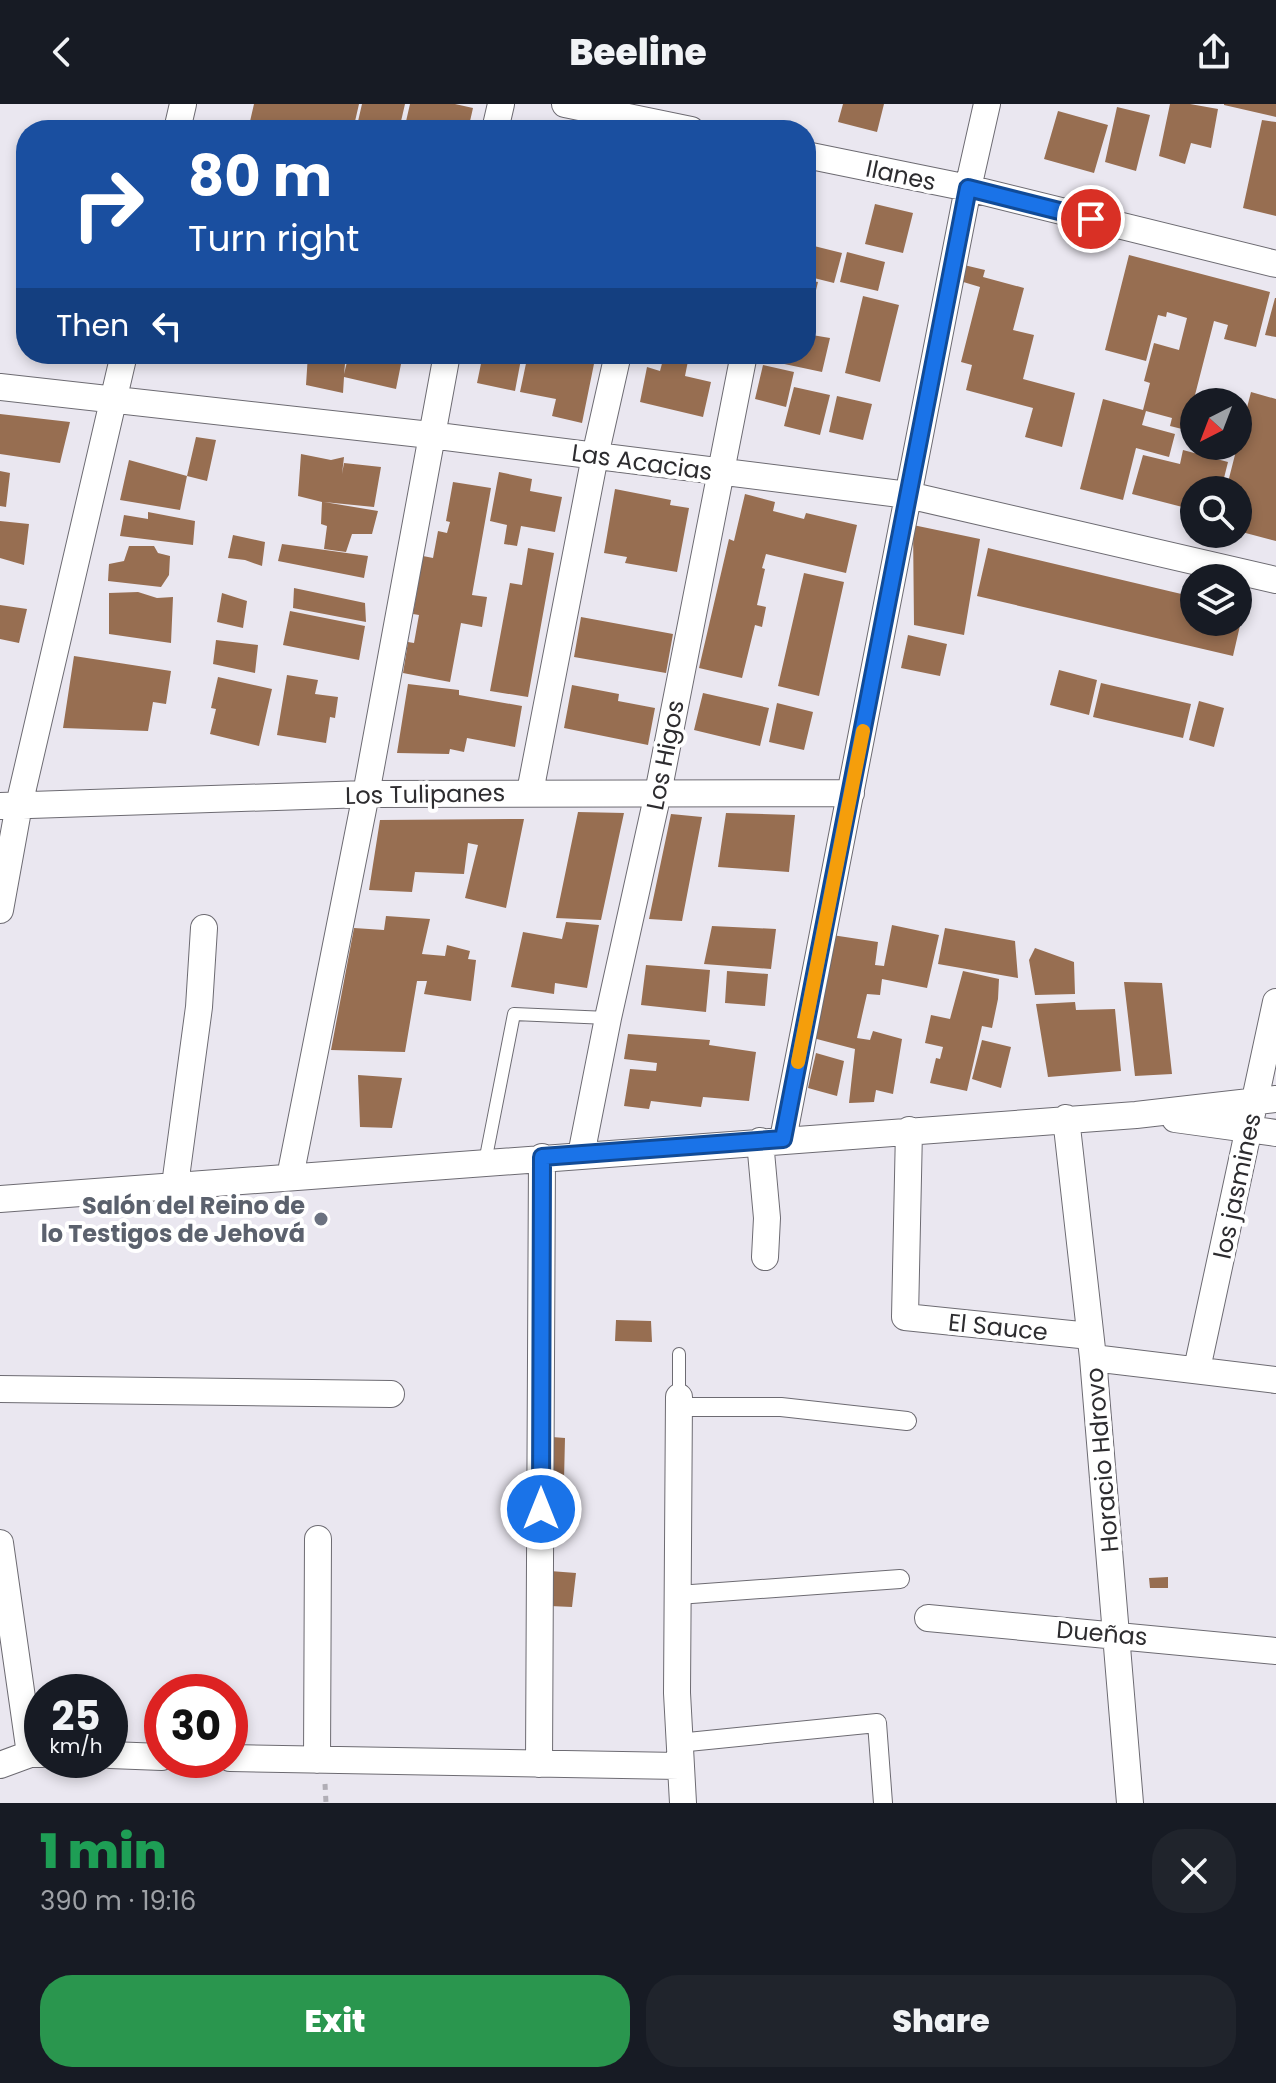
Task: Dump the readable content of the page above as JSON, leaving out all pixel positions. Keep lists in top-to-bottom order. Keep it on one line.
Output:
{"streets":{"street":["Ilanes","Las Acacias","Los Higos","Los Tulipanes","los jasmines","El Sauce","Horacio Hdrovo","Dueñas"]},"crossings":[["Las Acacias","Los Higos"],["Los Higos","Los Tulipanes"],["los jasmines","El Sauce"],["El Sauce","Horacio Hdrovo"],["Horacio Hdrovo","Dueñas"]],"places":["Salón del Reino de lo Testigos de Jehová"],"north":"bottom left","page":{"header":"Beeline","turn":["80 m","Turn right"],"then":"Then","speed":"25 km/h","limit":"30","heading":["1 min","390 m · 19:16"],"buttons":["Exit","Share"]}}
